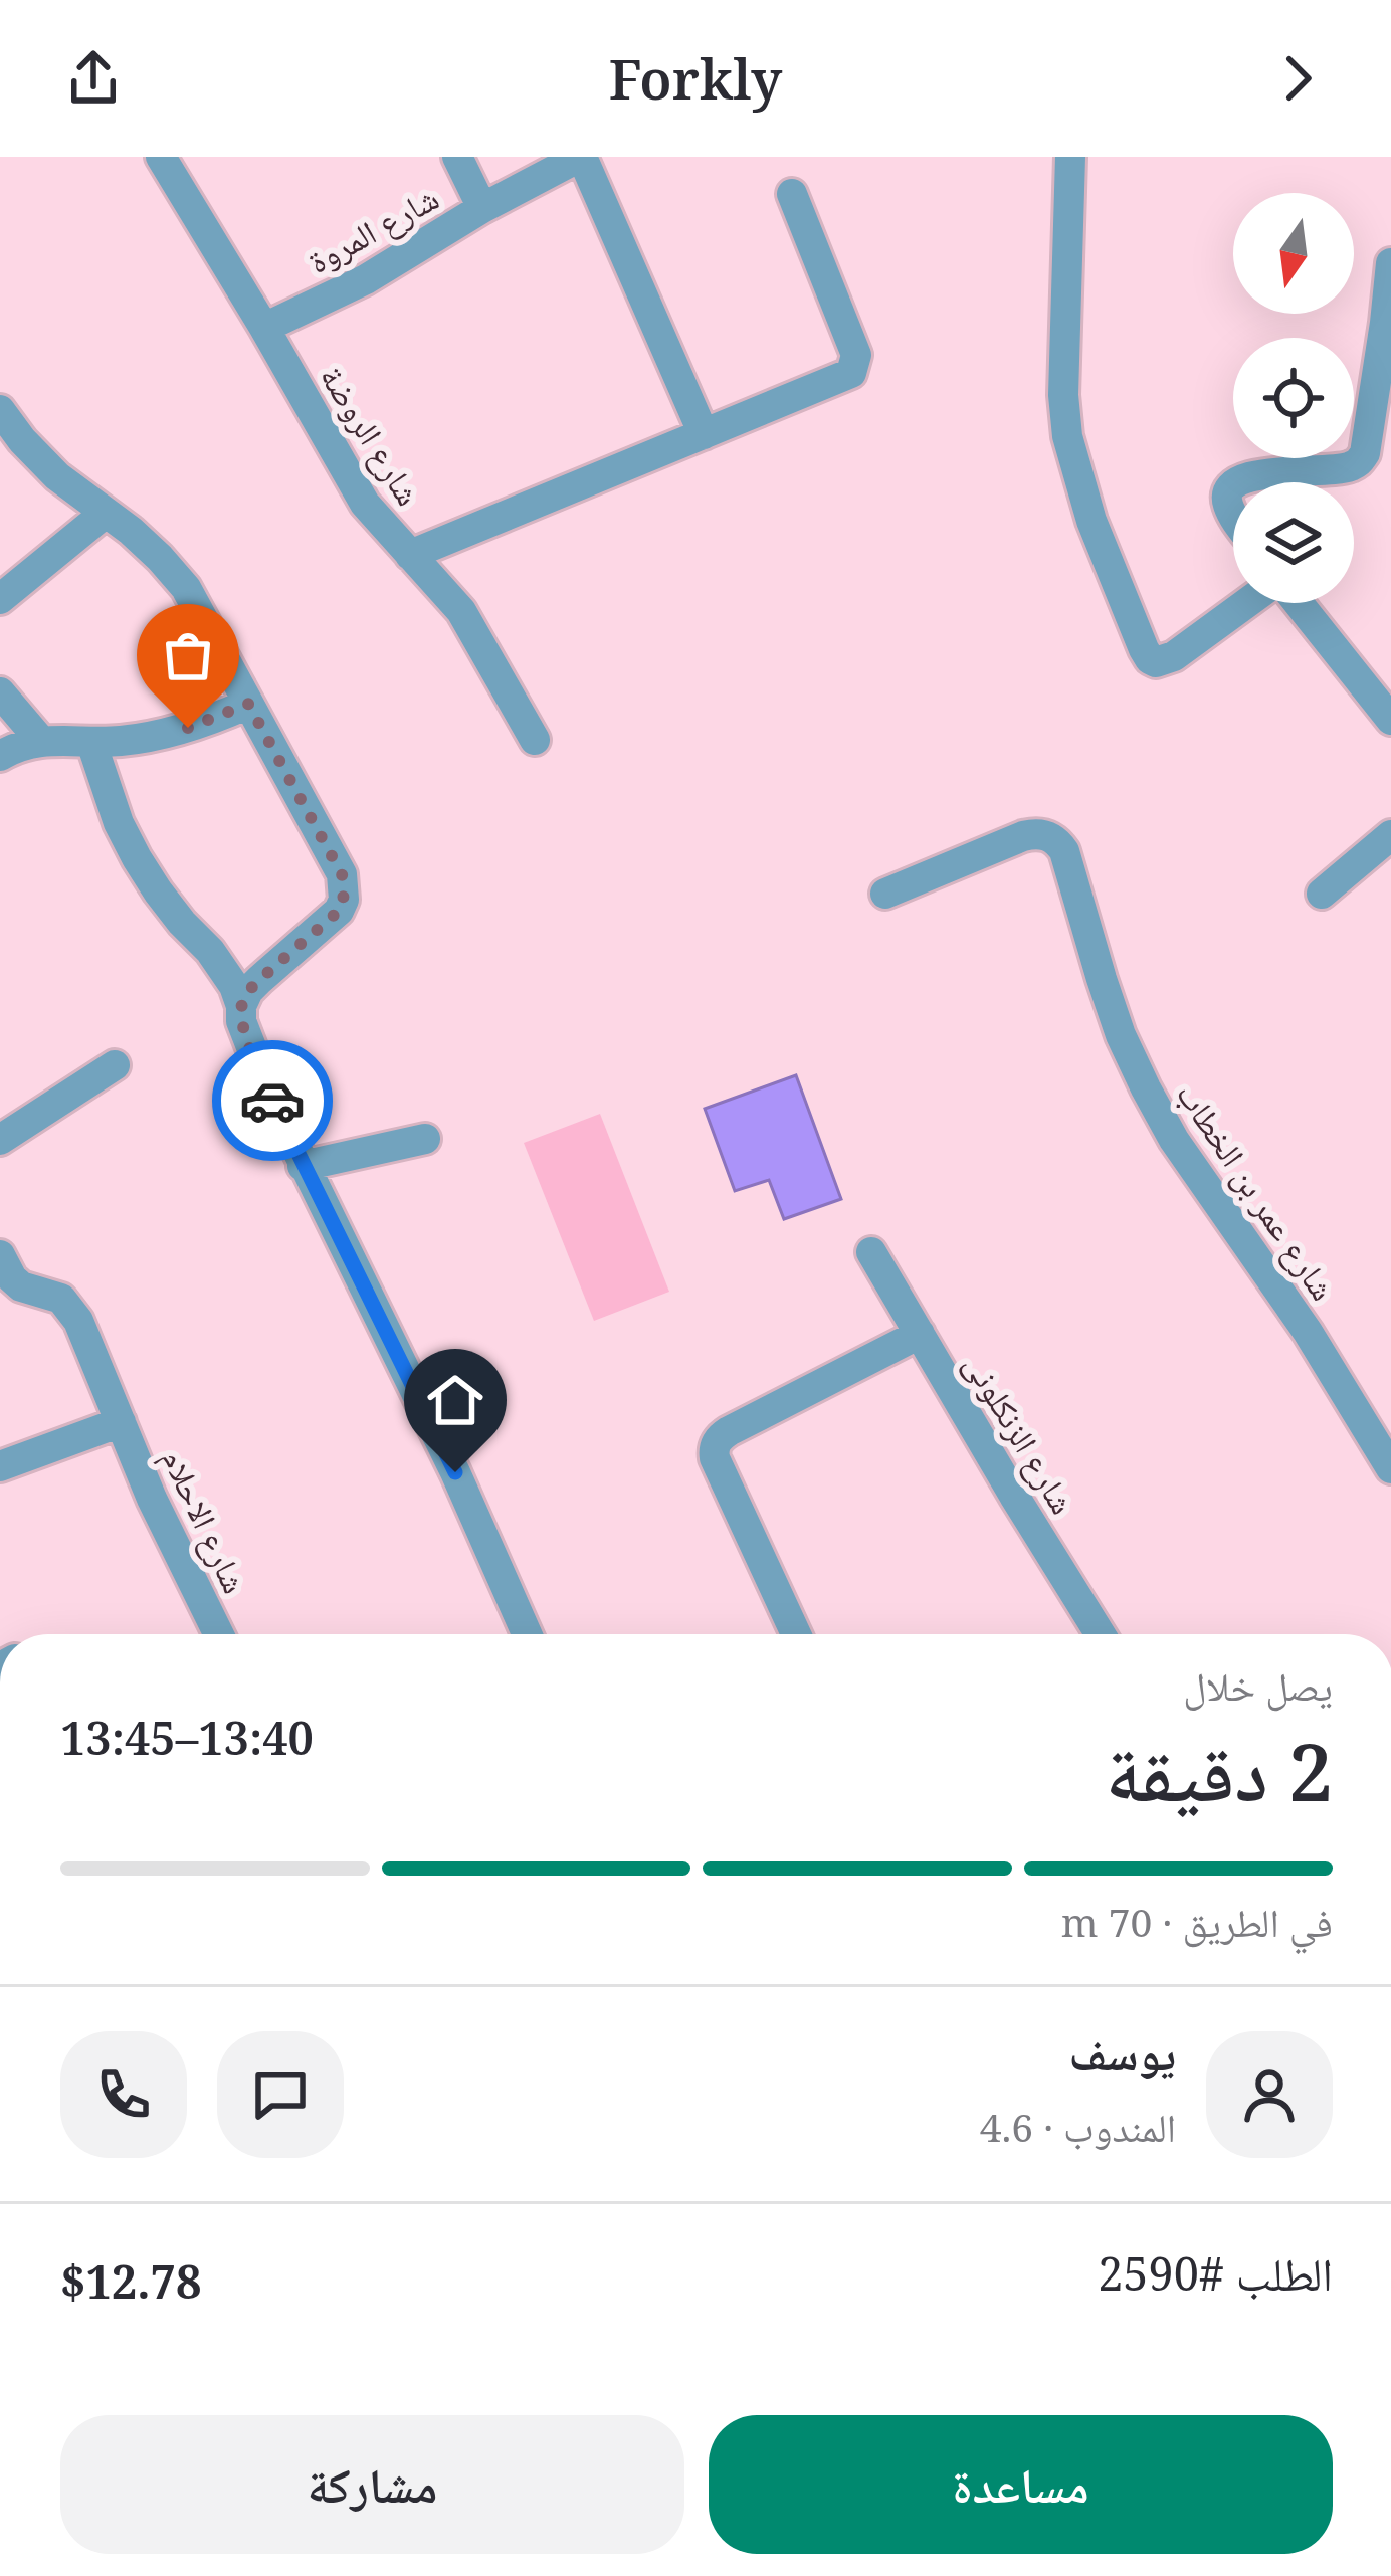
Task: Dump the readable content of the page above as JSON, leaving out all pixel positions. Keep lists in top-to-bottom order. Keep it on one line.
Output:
{"streets":{"street":["شارع المروة","شارع الروضة","شارع عمر بن الخطاب","شارع الزنكلونى","شارع الاحلام"]},"crossings":[["شارع المروة","شارع الروضة"]],"north":"bottom","page":{"header":"Forkly","heading":["2 دقيقة","يصل خلال","13:40–13:45"],"panel":["يوسف","المندوب · 4.6","الطلب #2590","$12.78"],"bar":"في الطريق · 70 m","buttons":["مساعدة","مشاركة"]}}
